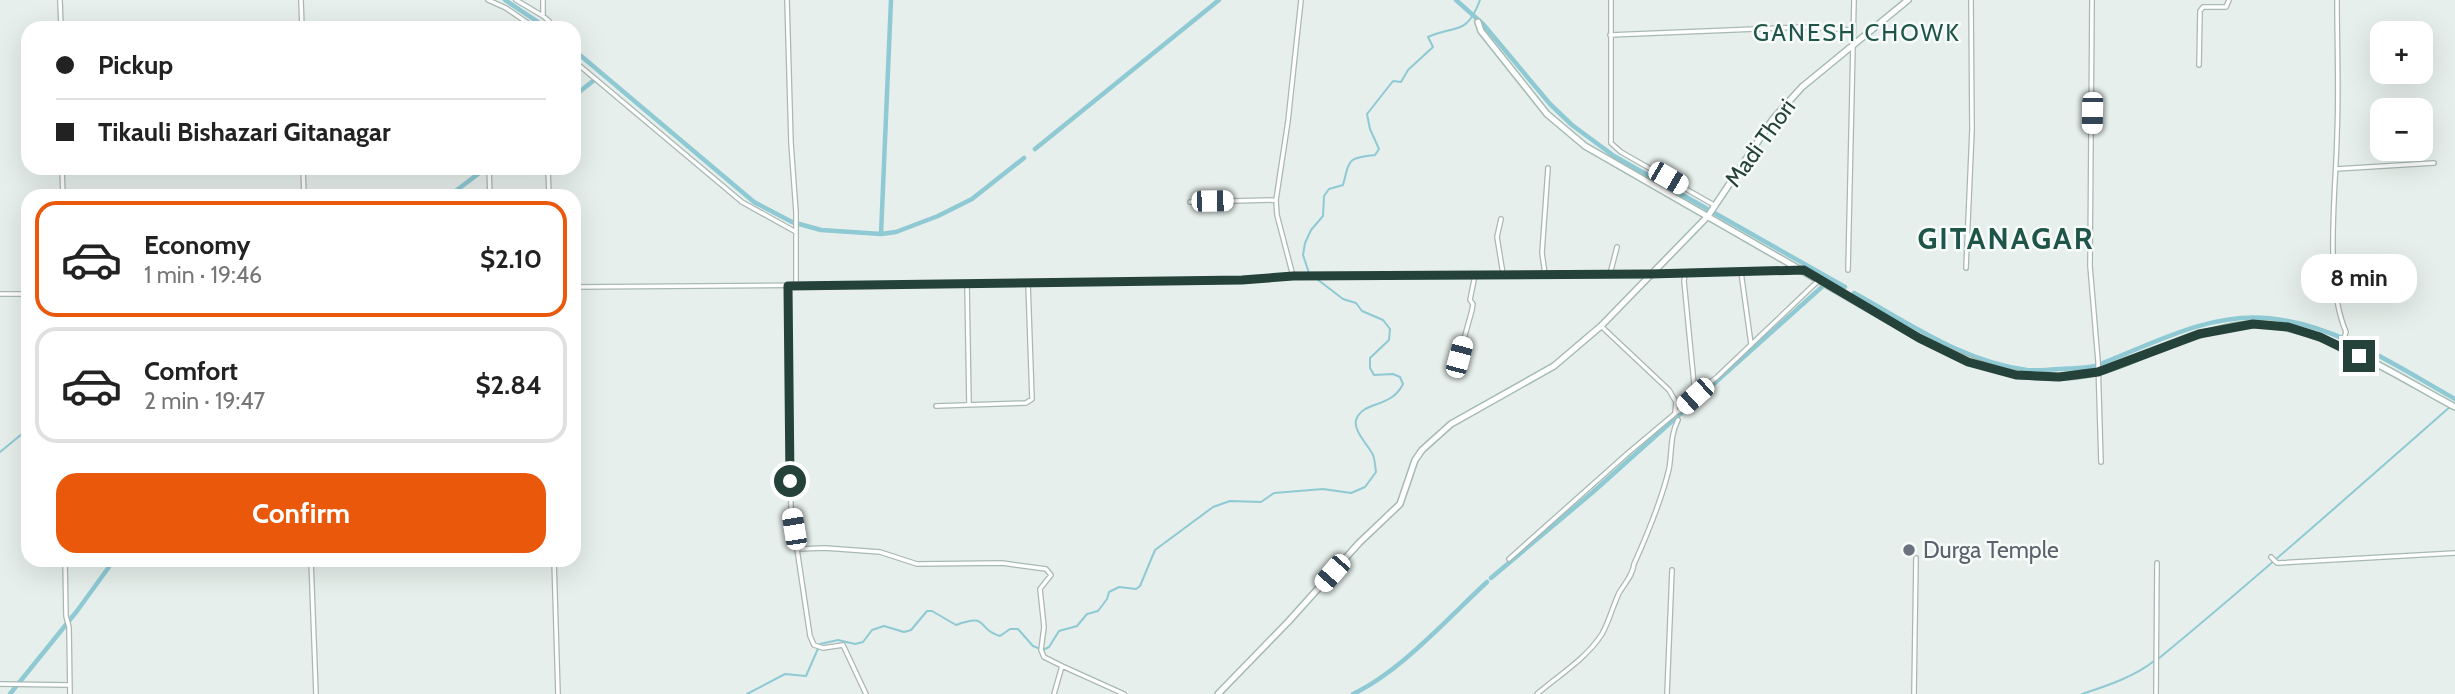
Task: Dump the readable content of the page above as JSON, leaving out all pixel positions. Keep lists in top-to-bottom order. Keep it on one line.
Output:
{"streets":{"street":["Madi Thori"]},"districts":["GANESH CHOWK","GITANAGAR"],"places":["Durga Temple"],"page":{"map_buttons":["+","−"],"banner":["Pickup","Tikauli Bishazari Gitanagar"],"list":[{"name":"Economy","note":"1 min · 19:46","value":"$2.10"},{"name":"Comfort","note":"2 min · 19:47","value":"$2.84"}],"bubble":"8 min","buttons":"Confirm"}}
